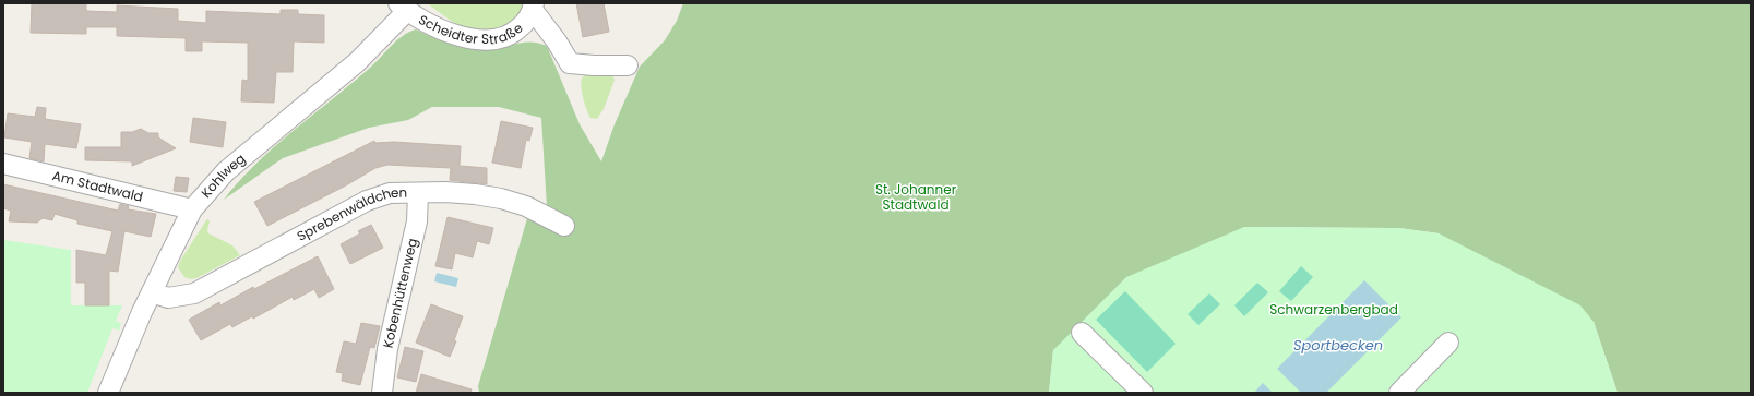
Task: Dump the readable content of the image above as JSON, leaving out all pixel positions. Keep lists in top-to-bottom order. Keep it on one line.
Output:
{"streets":{"street":["Scheidter Straße","Kohlweg","Am Stadtwald","Sprebenwäldchen","Kobenhüttenweg"]},"crossings":[["Scheidter Straße","Kohlweg"],["Kohlweg","Am Stadtwald"],["Kohlweg","Sprebenwäldchen"],["Sprebenwäldchen","Kobenhüttenweg"]],"water":["Sportbecken"],"parks":["St. Johanner Stadtwald","Schwarzenbergbad"]}
